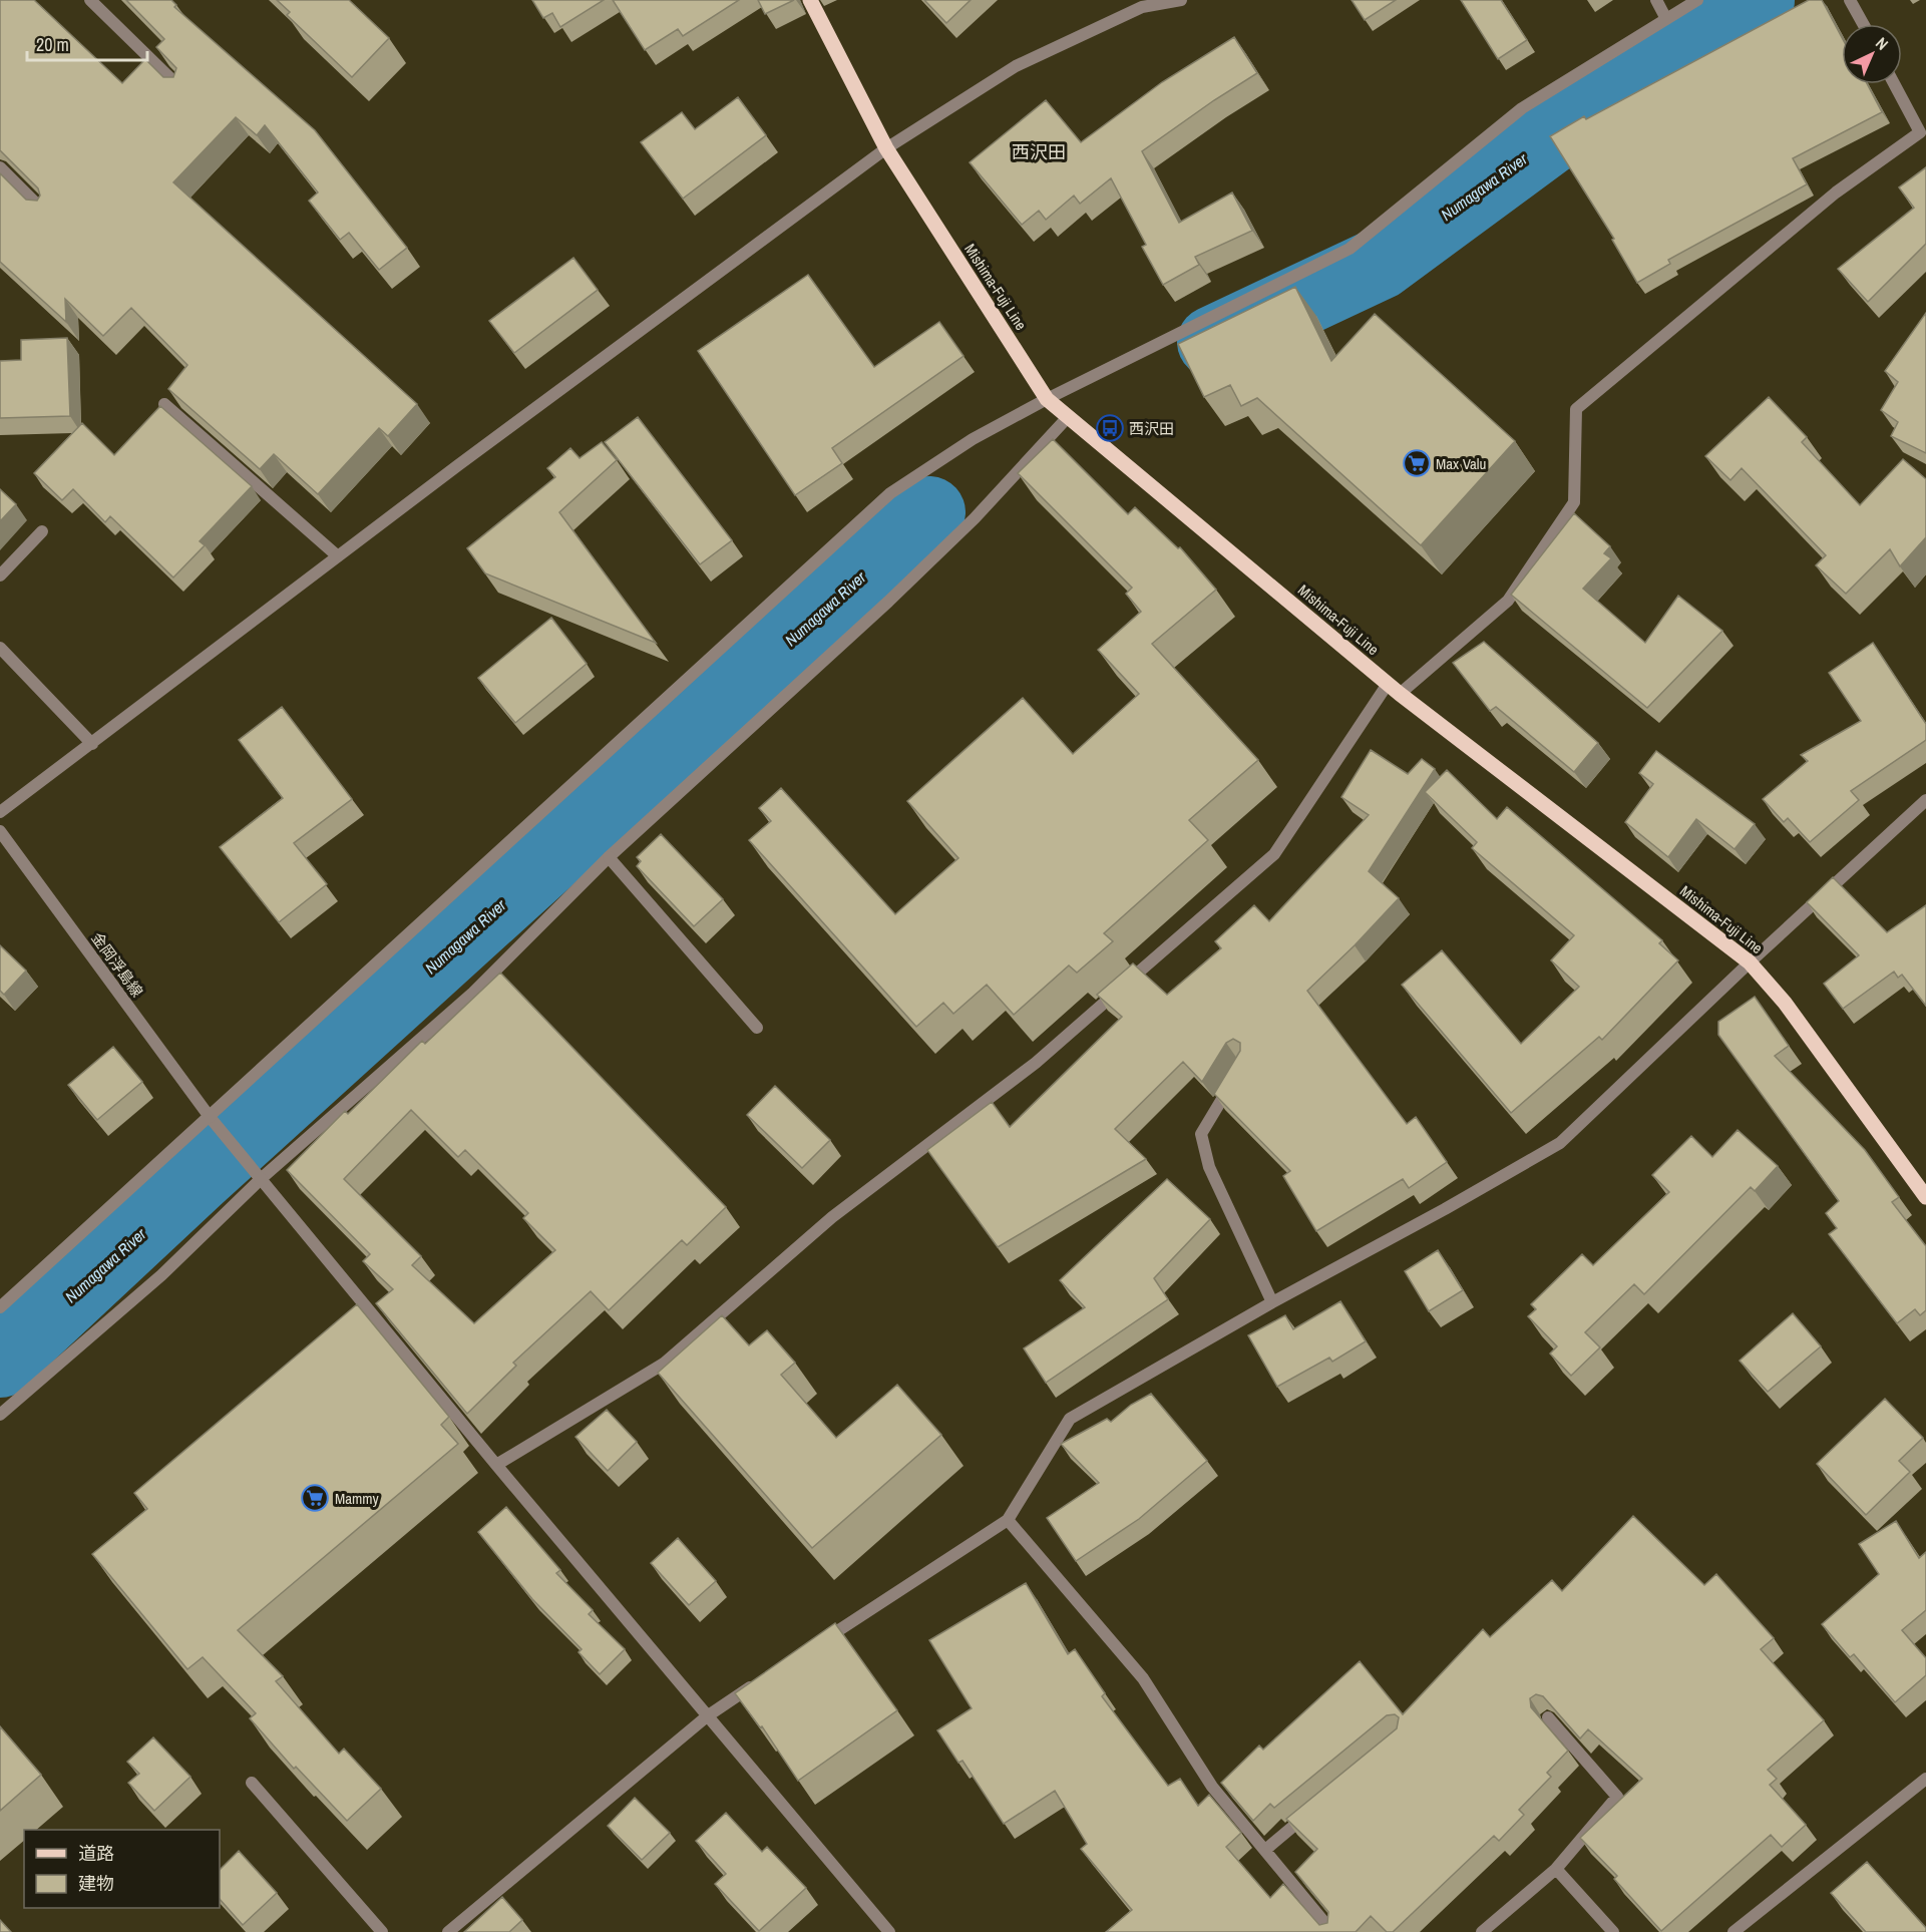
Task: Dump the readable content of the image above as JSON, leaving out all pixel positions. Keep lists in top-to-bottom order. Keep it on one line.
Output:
{"streets":{"main road":["Mishima-Fuji Line"],"street":["金岡浮島線"]},"districts":["西沢田"],"water":["Numagawa River"],"places":{"bus stop":["西沢田"],"supermarket":["Max Valu","Mammy"]},"legend":["道路","建物"],"scale_bar":"20 m","north":"top right"}
